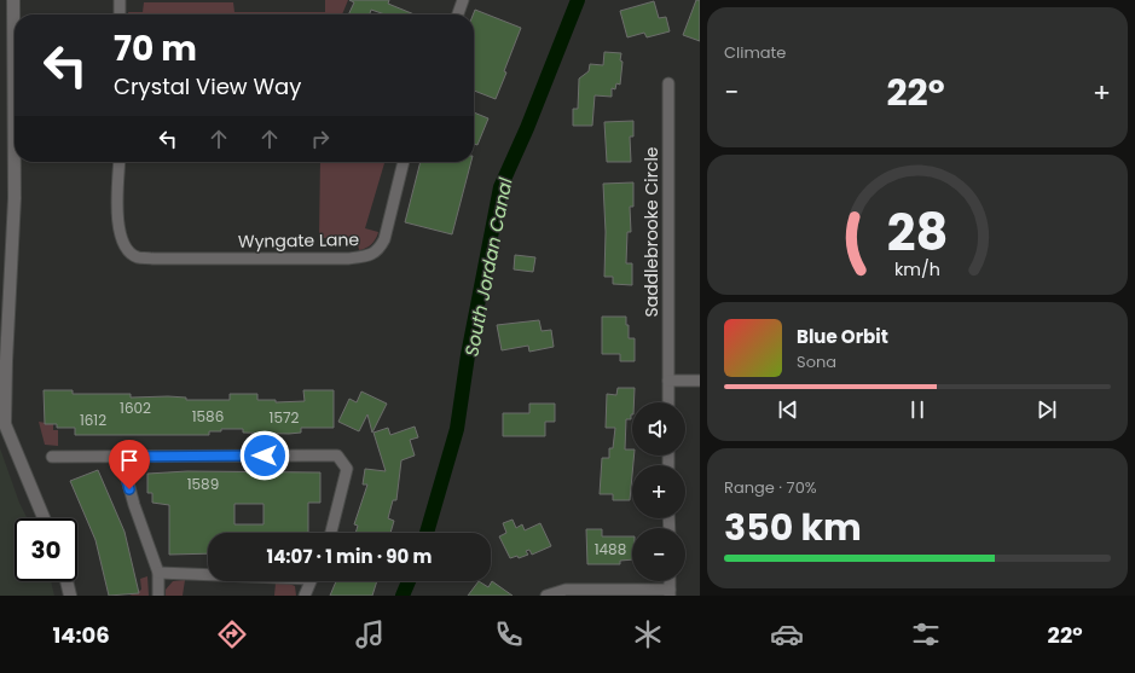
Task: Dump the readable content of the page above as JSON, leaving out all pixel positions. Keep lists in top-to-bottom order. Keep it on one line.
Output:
{"streets":{"street":["Saddlebrooke Circle","Wyngate Lane"]},"water":["South Jordan Canal"],"house_numbers":["1602","1586","1572","1612","1589","1488"],"page":{"tile":["Climate",["Range · 70%","350 km"]],"turn":["70 m","Crystal View Way"],"heat":["−","22°","+"],"song":["Blue Orbit","Sona"],"map_buttons":["+","−"],"limit":"30","trip":"14:07 · 1 min · 90 m","tabs":["14:06","22°"],"gauge":["28","km/h"]}}
